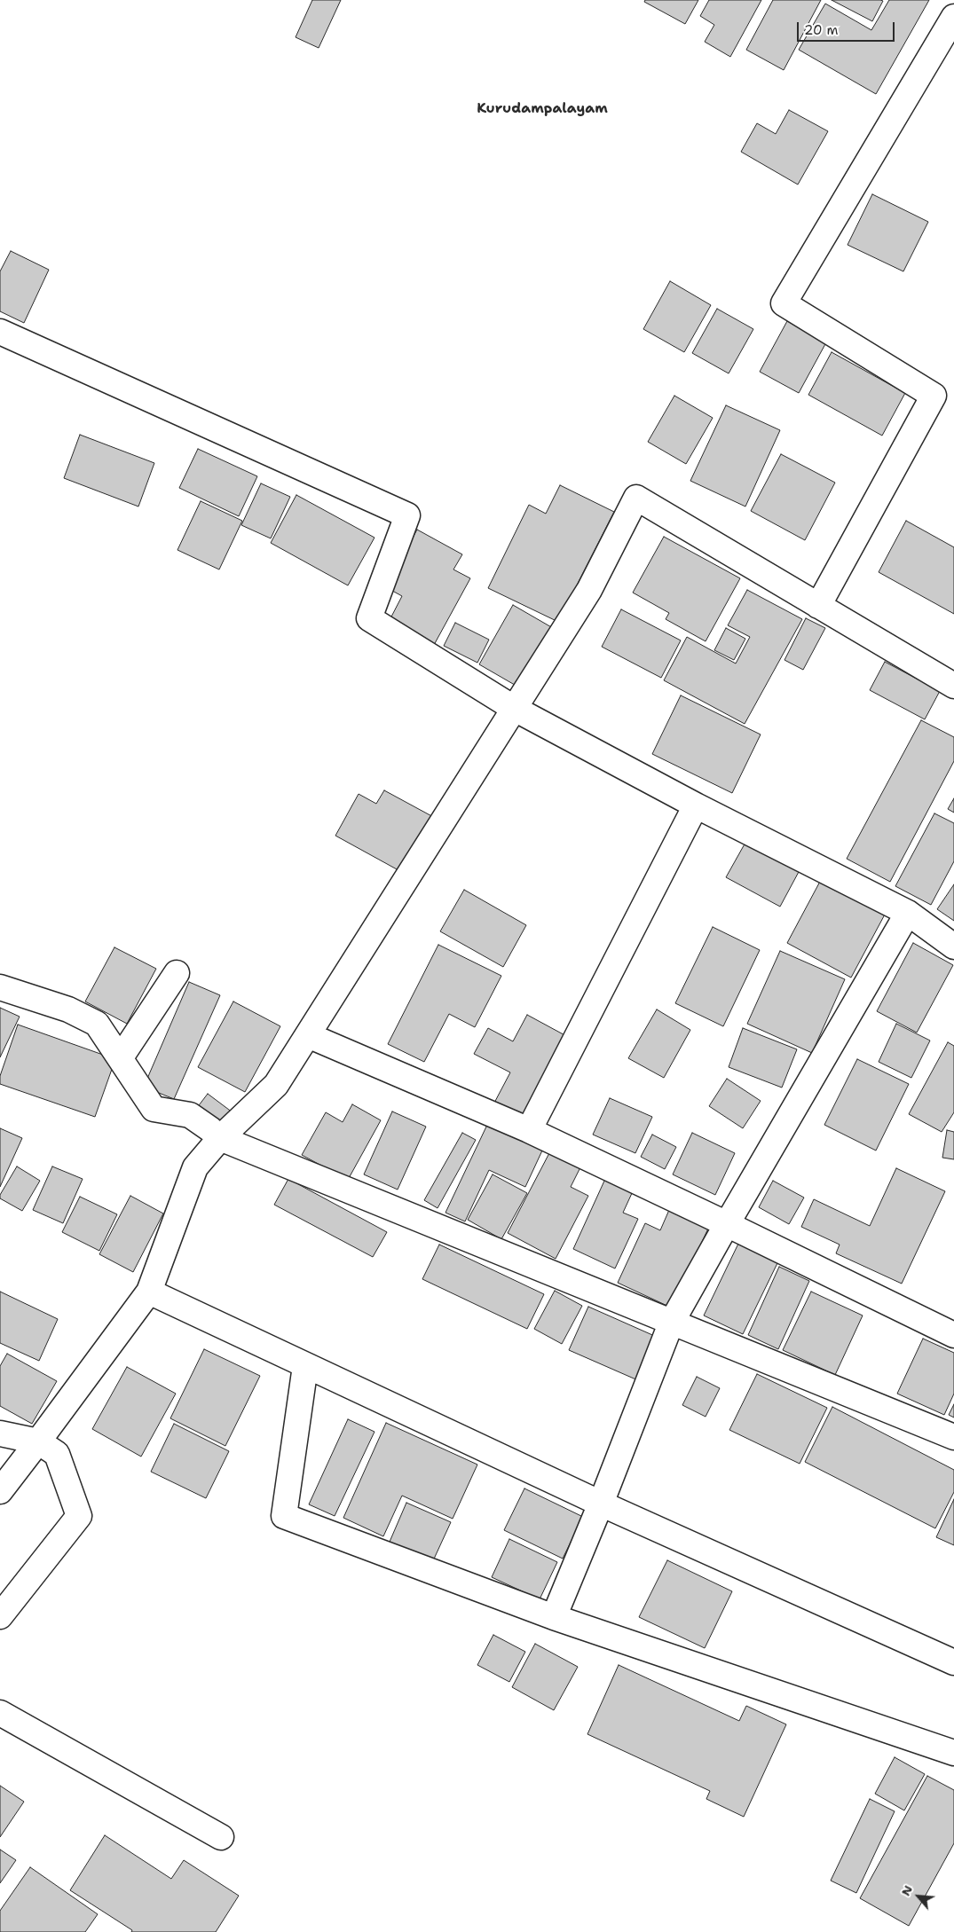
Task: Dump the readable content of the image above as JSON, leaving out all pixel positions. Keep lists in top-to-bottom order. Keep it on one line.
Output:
{"districts":["Kurudampalayam"],"scale_bar":"20 m","north":"top left"}
